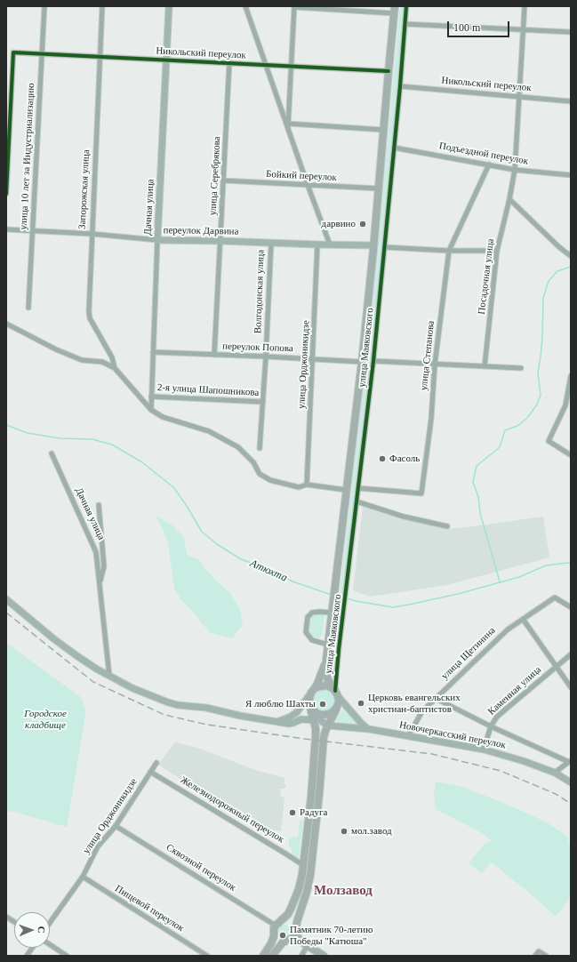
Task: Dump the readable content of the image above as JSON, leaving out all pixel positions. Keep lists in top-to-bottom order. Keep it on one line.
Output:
{"streets":{"main road":["улица Маяковского"],"street":["Никольский переулок","Подъездной переулок","улица 10 лет за Индустриализацию","улица Серебрякова","Бойкий переулок","Запорожская улица","Дачная улица","переулок Дарвина","Посадочная улица","Волгодонская улица","переулок Попова","улица Степанова","улица Орджоникидзе","2-я улица Шапошникова","улица Щетинина","Каменная улица","Новочеркасский переулок","Железнодорожный переулок","Сквозной переулок","Пищевой переулок"]},"crossings":[["Никольский переулок","улица 10 лет за Индустриализацию"],["Никольский переулок","улица Серебрякова"],["Никольский переулок","Запорожская улица"],["Никольский переулок","Дачная улица"],["Никольский переулок","улица Маяковского"],["Подъездной переулок","Посадочная улица"],["Подъездной переулок","улица Маяковского"],["Подъездной переулок","улица Степанова"],["улица 10 лет за Индустриализацию","переулок Дарвина"],["улица Серебрякова","Бойкий переулок"],["улица Серебрякова","переулок Дарвина"],["улица Серебрякова","переулок Попова"],["Бойкий переулок","улица Маяковского"],["Запорожская улица","переулок Дарвина"],["Дачная улица","переулок Дарвина"],["Дачная улица","переулок Попова"],["Дачная улица","2-я улица Шапошникова"],["переулок Дарвина","Волгодонская улица"],["переулок Дарвина","улица Маяковского"],["переулок Дарвина","улица Орджоникидзе"],["Волгодонская улица","переулок Попова"],["Волгодонская улица","2-я улица Шапошникова"],["переулок Попова","улица Маяковского"],["переулок Попова","улица Орджоникидзе"],["улица Маяковского","улица Степанова"],["улица Орджоникидзе","Железнодорожный переулок"],["улица Орджоникидзе","Сквозной переулок"],["улица Орджоникидзе","Пищевой переулок"],["улица Щетинина","Новочеркасский переулок"],["Каменная улица","Новочеркасский переулок"]],"districts":["Молзавод"],"water":["Атюхта"],"parks":["Городское кладбище"],"places":["дарвино","Фасоль","Церковь евангельских христиан-баптистов","Я люблю Шахты","Радуга","мол.завод","Памятник 70-летию Победы \"Катюша\""],"scale_bar":"100 m","north":"right"}
